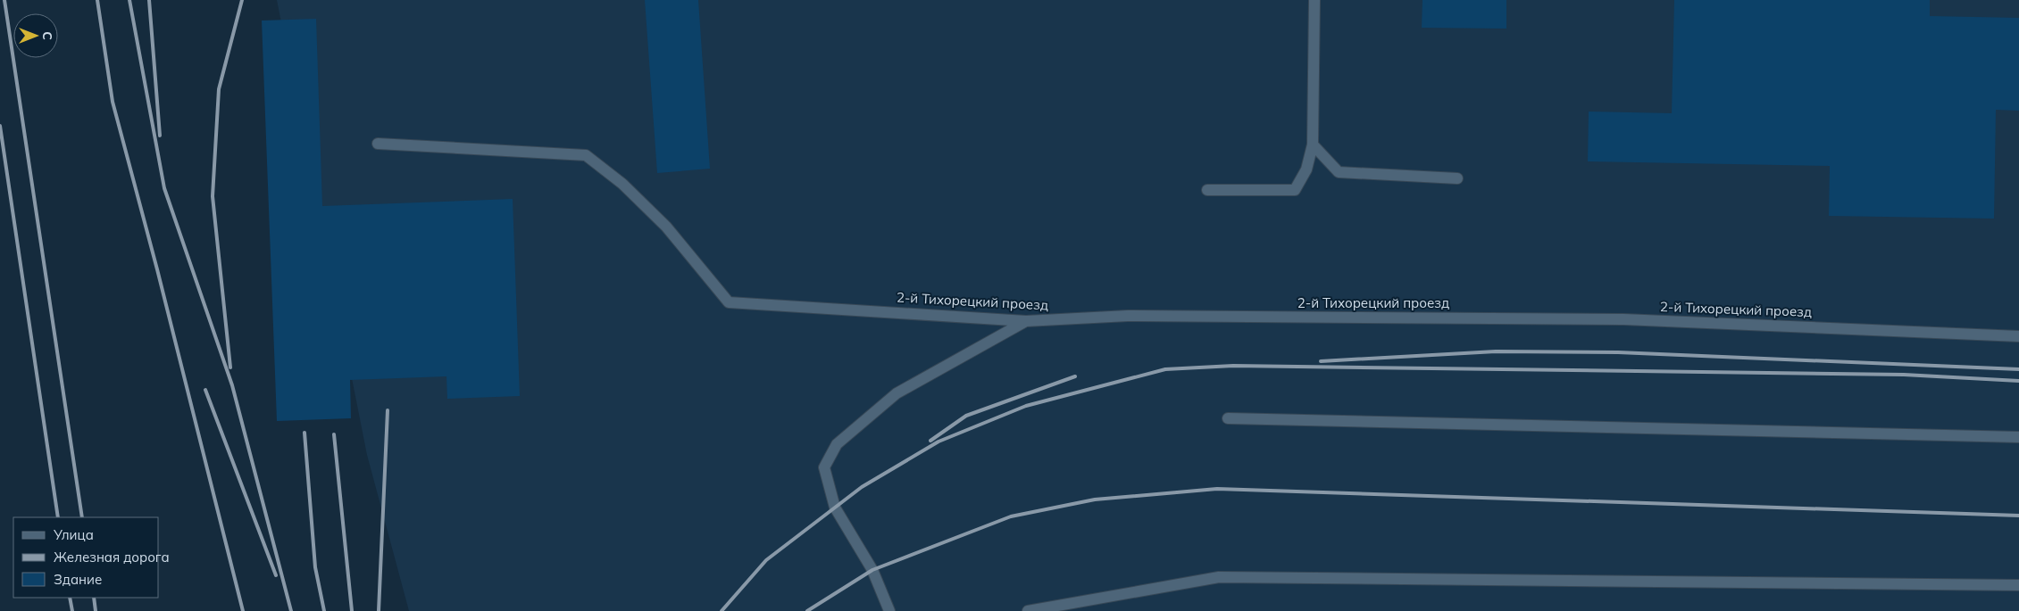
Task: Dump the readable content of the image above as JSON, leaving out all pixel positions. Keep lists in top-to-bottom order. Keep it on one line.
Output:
{"streets":{"street":["2-й Тихорецкий проезд"]},"legend":["Улица","Железная дорога","Здание"],"north":"right"}
